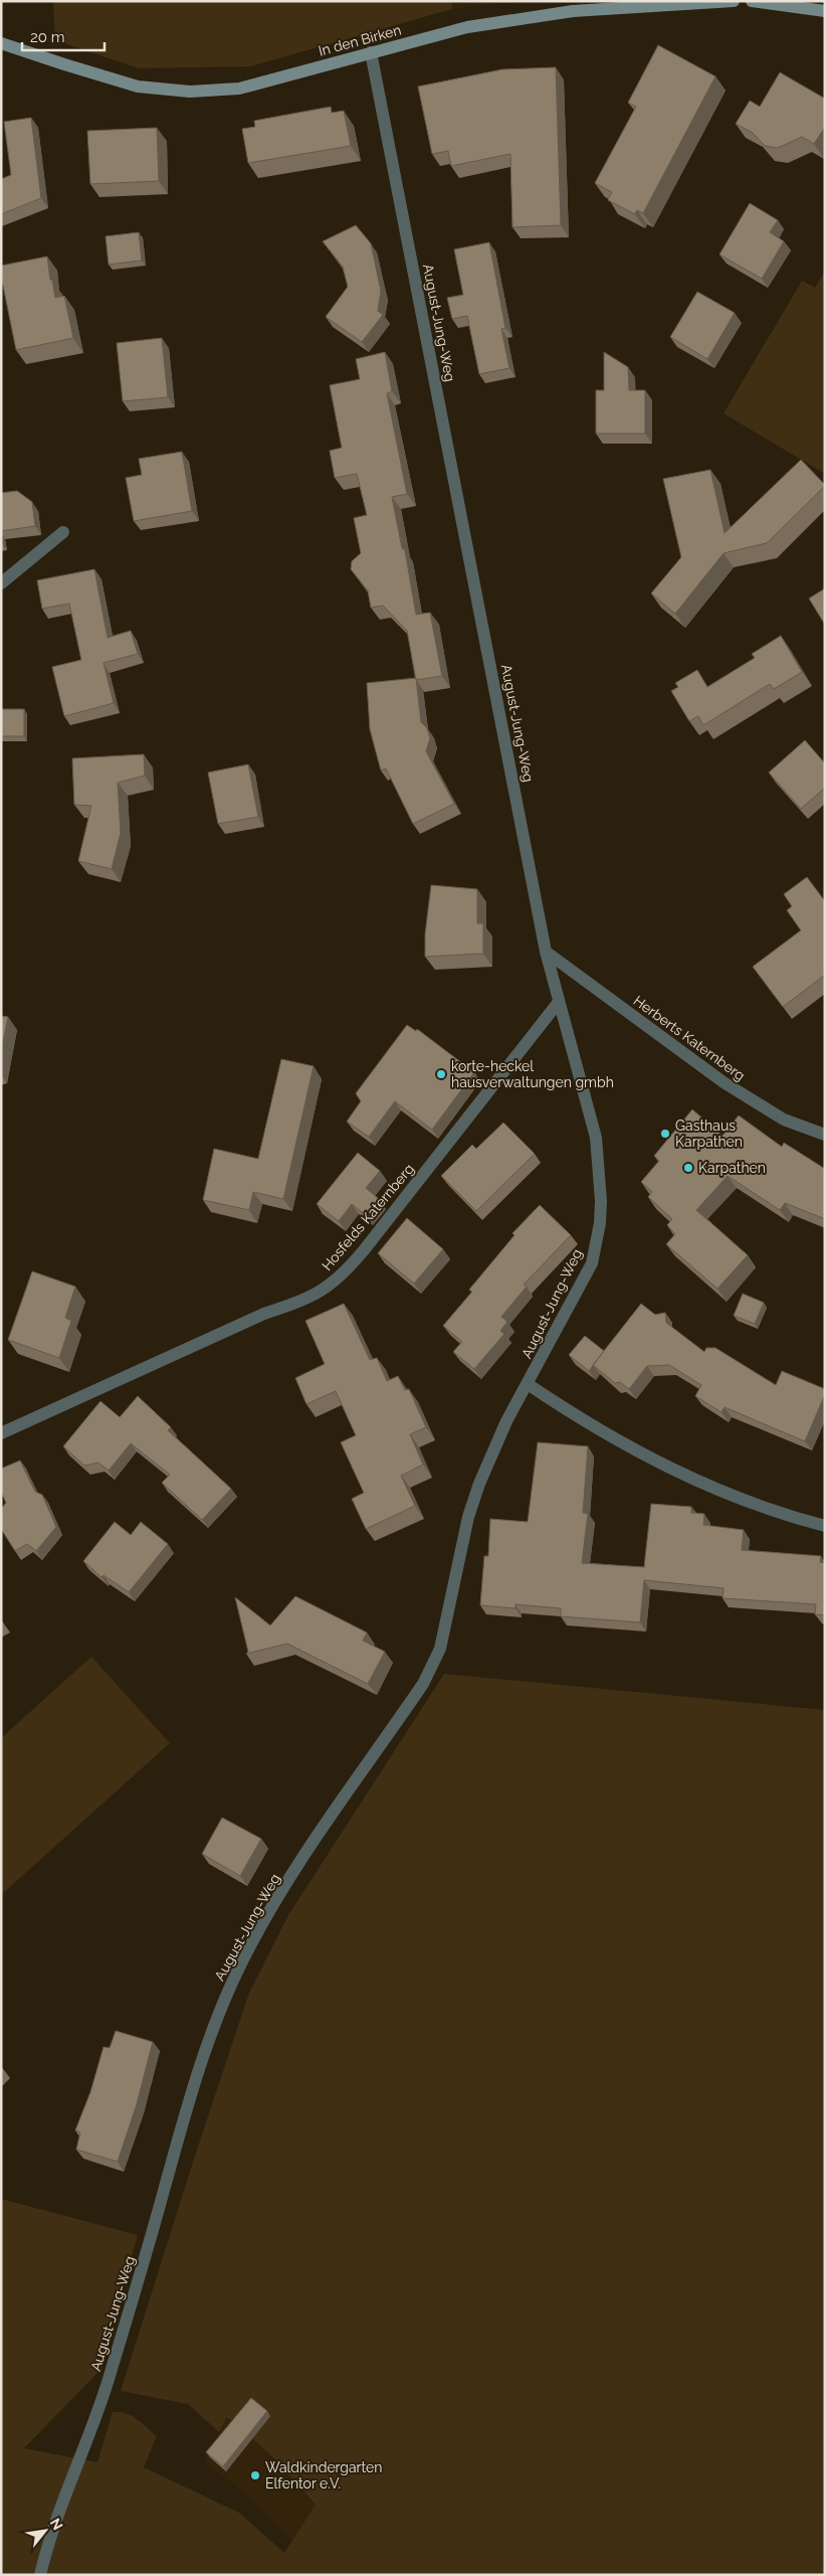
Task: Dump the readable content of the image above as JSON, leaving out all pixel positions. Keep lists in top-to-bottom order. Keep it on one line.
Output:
{"streets":{"street":["In den Birken","August-Jung-Weg","Herberts Katernberg","Hosfelds Katernberg"]},"crossings":[["In den Birken","August-Jung-Weg"],["August-Jung-Weg","Herberts Katernberg"],["August-Jung-Weg","Hosfelds Katernberg"]],"places":["korte-heckel hausverwaltungen gmbh","Gasthaus Karpathen","Karpathen","Waldkindergarten Elfentor e.V."],"scale_bar":"20 m","north":"top right"}
